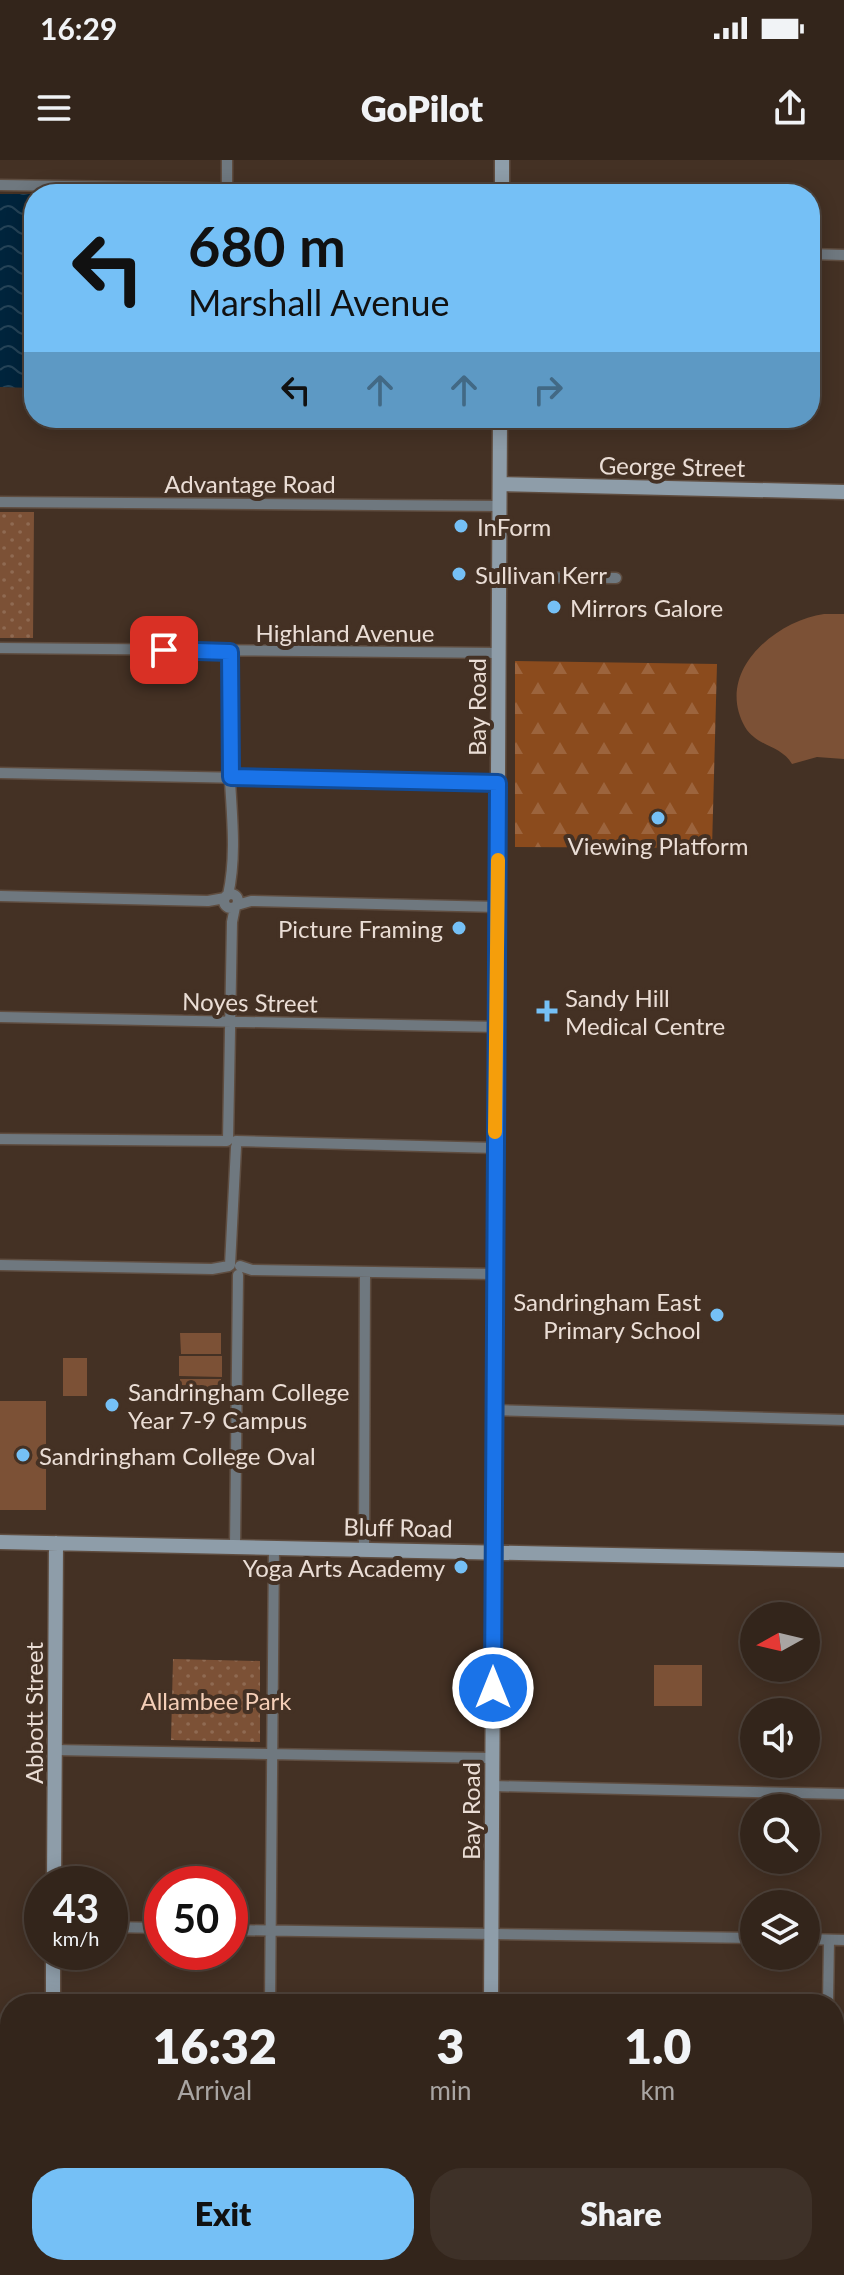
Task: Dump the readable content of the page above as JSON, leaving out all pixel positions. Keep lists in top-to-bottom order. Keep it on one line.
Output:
{"streets":{"main road":["George Street","Bay Road","Bluff Road","Abbott Street"],"street":["Advantage Road","Highland Avenue","Noyes Street"]},"crossings":[["George Street","Bay Road"],["Advantage Road","Bay Road"],["Highland Avenue","Bay Road"],["Bay Road","Noyes Street"],["Bay Road","Bluff Road"],["Bluff Road","Abbott Street"]],"parks":["Allambee Park"],"places":{"other":["InForm","Sullivan Kerr","Mirrors Galore","Viewing Platform","Picture Framing","Sandringham East Primary School","Sandringham College Year 7-9 Campus","Sandringham College Oval","Yoga Arts Academy"],"health":["Sandy Hill Medical Centre"]},"north":"left","page":{"status":"16:29","header":"GoPilot","turn":["680 m","Marshall Avenue"],"speed":"43 km/h","limit":"50","eta":["16:32","Arrival","3","min","1.0","km"],"buttons":["Exit","Share"]}}
